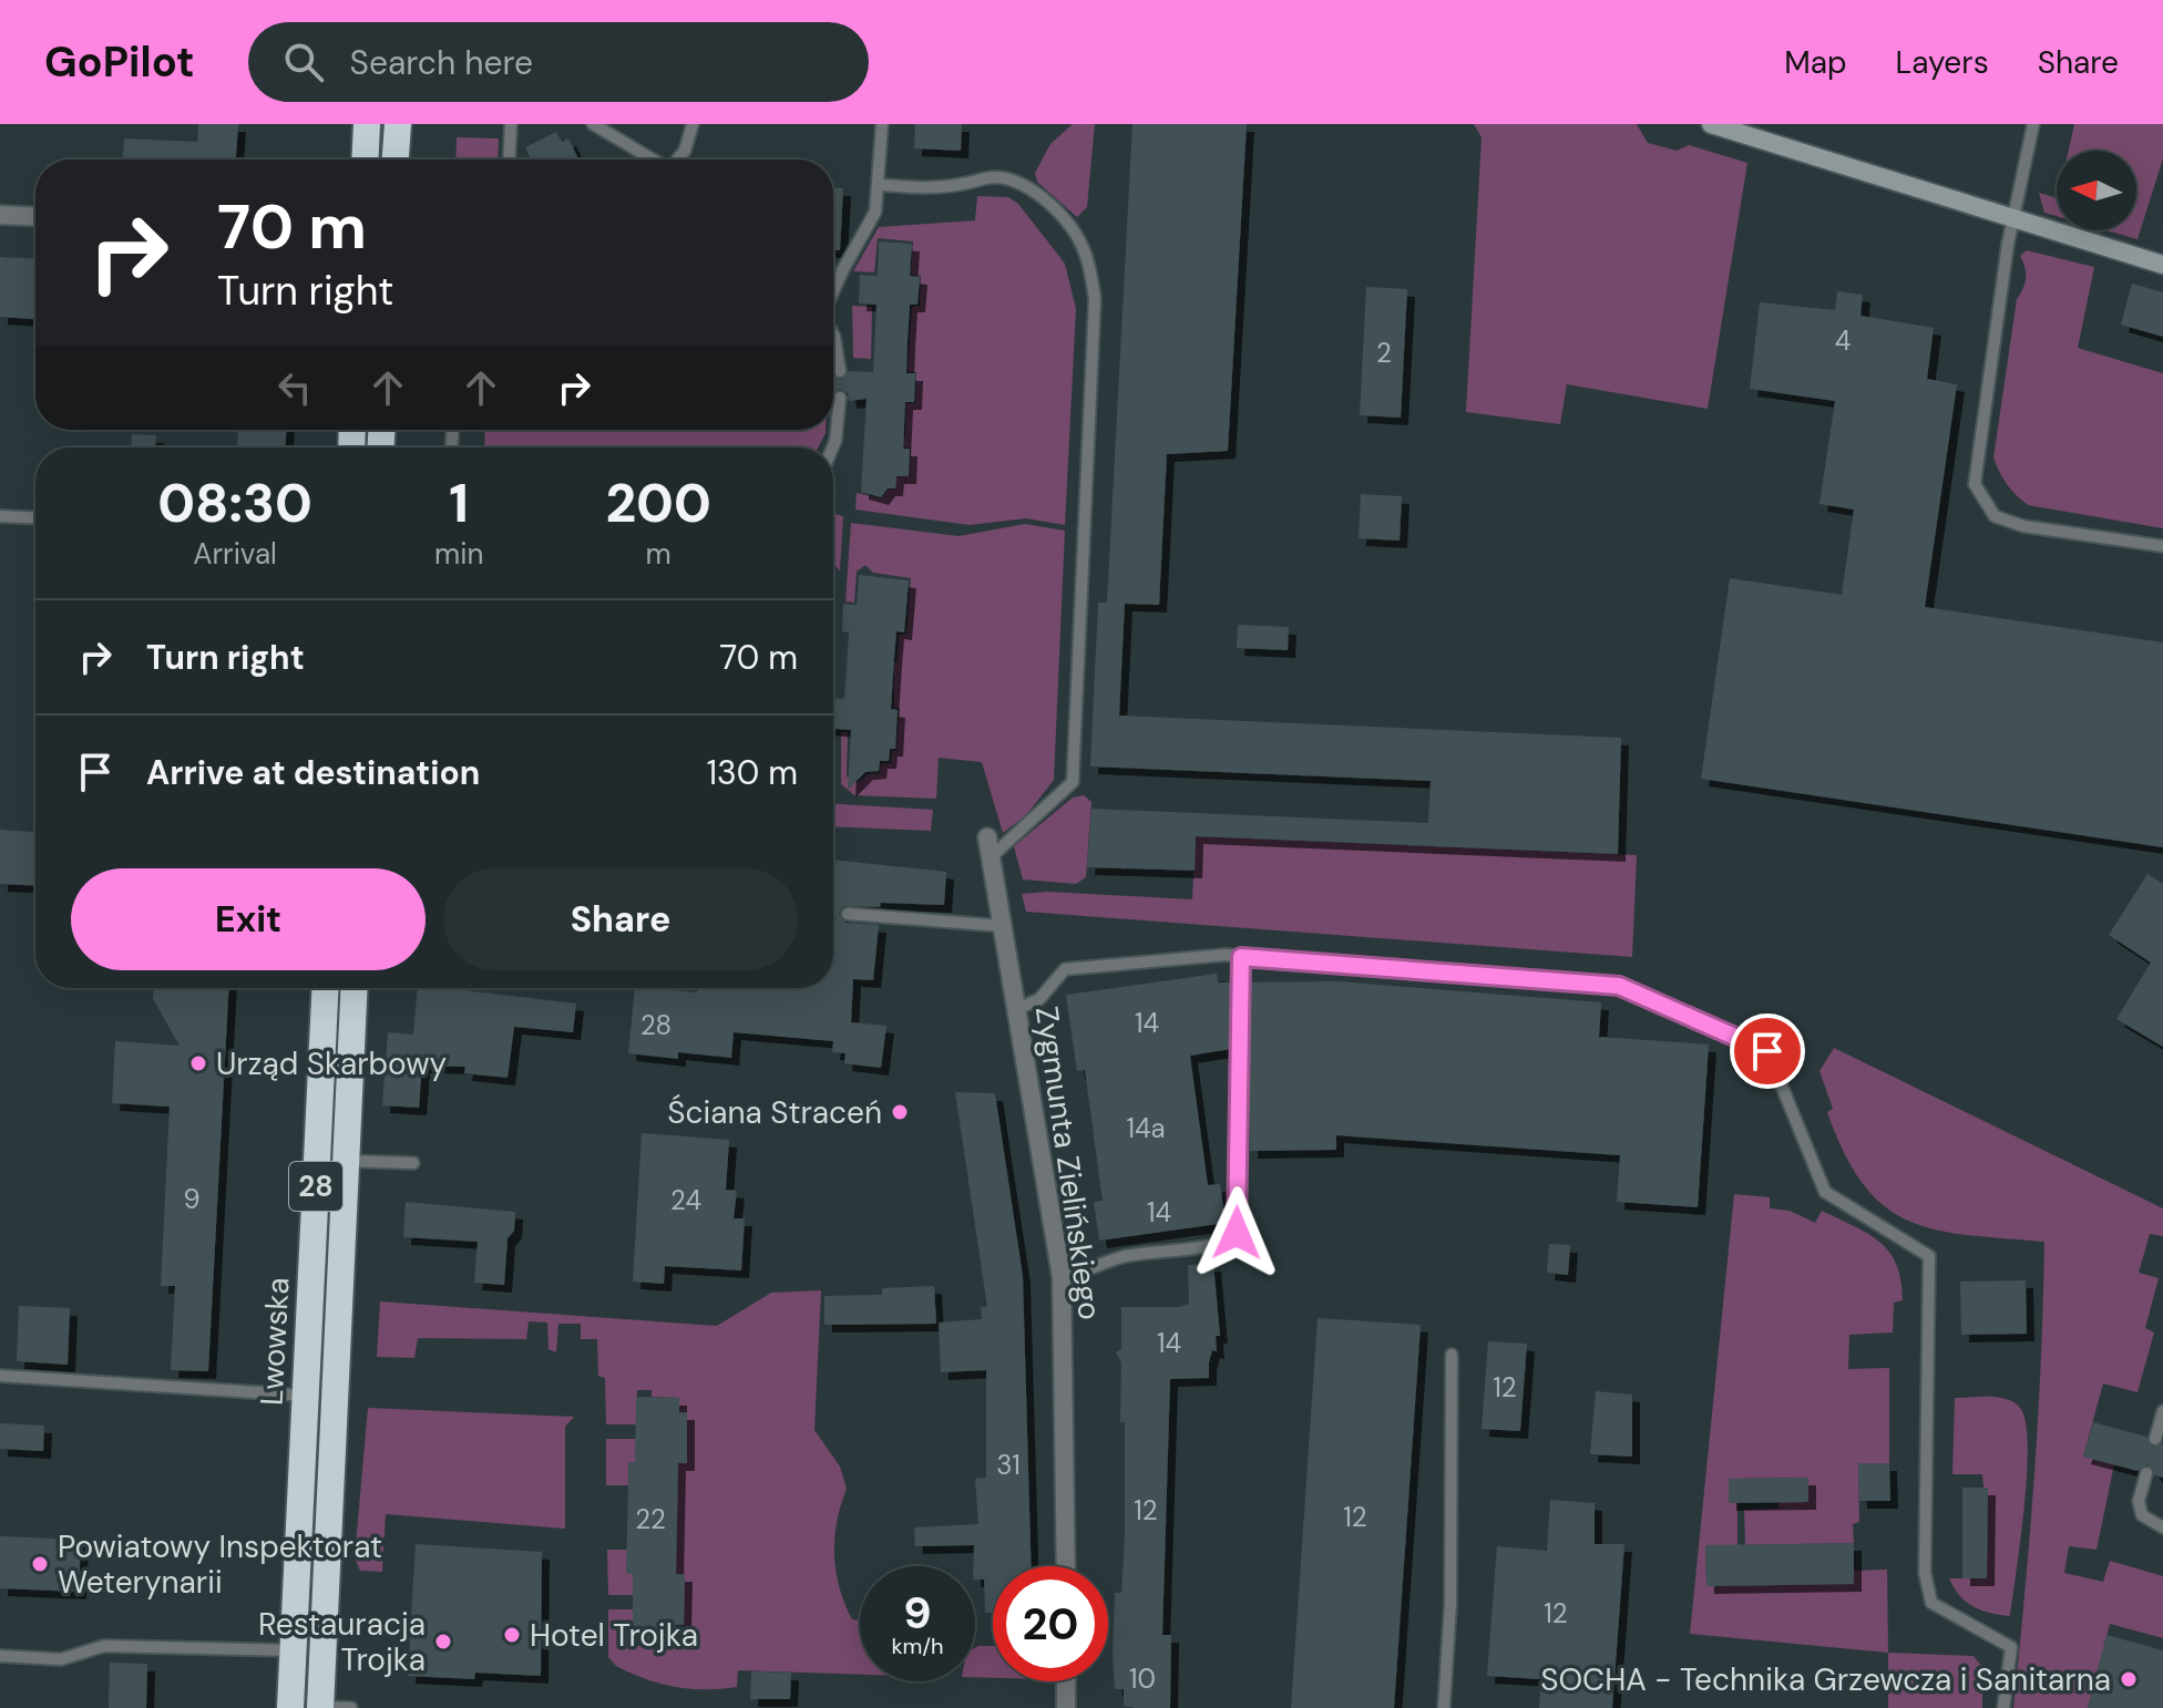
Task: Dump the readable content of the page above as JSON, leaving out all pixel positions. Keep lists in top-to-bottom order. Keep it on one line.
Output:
{"streets":{"highway":["28","Lwowska"],"street":["Zygmunta Zielińskiego"]},"places":["Urząd Skarbowy","Ściana Straceń","Powiatowy Inspektorat Weterynarii","Hotel Trojka","Restauracja Trojka","SOCHA - Technika Grzewcza i Sanitarna"],"house_numbers":["4","2","14","28","14a","9","24","14","14","12","31","12","12","22","12","10"],"north":"left","page":{"header":"GoPilot","search":"Search here","nav":["Map","Layers","Share"],"turn":["70 m","Turn right"],"eta":["08:30","Arrival","1","min","200","m"],"list":[{"name":"Turn right","value":"70 m"},{"name":"Arrive at destination","value":"130 m"}],"buttons":["Exit","Share"],"speed":"9 km/h","limit":"20"}}
